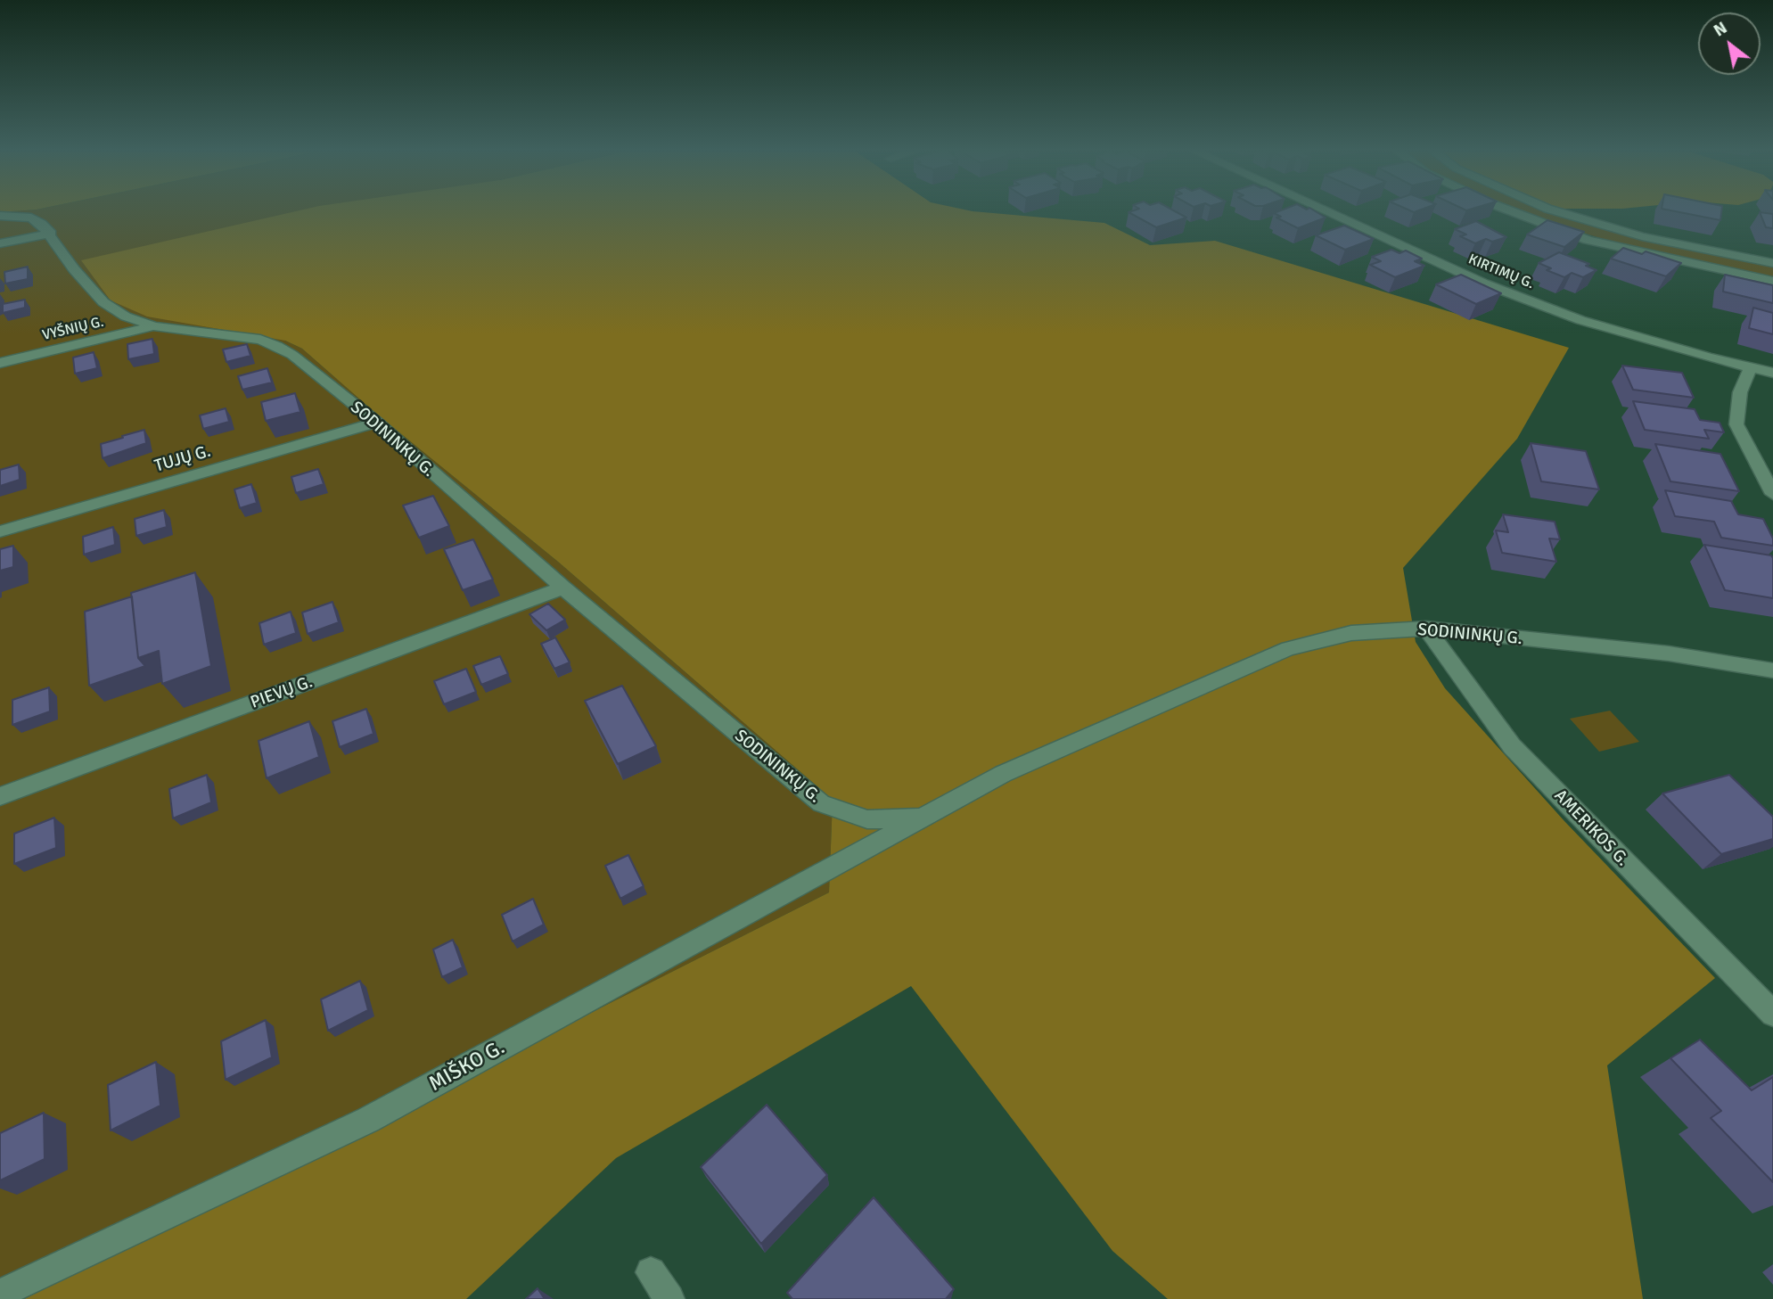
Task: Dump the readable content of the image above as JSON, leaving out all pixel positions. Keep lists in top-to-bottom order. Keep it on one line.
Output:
{"streets":{"street":["KIRTIMŲ G.","VYŠNIŲ G.","SODININKŲ G.","TUJŲ G.","PIEVŲ G.","AMERIKOS G.","MIŠKO G."]},"crossings":[["VYŠNIŲ G.","SODININKŲ G."],["SODININKŲ G.","TUJŲ G."],["SODININKŲ G.","PIEVŲ G."],["SODININKŲ G.","AMERIKOS G."],["SODININKŲ G.","MIŠKO G."]],"north":"top left"}
